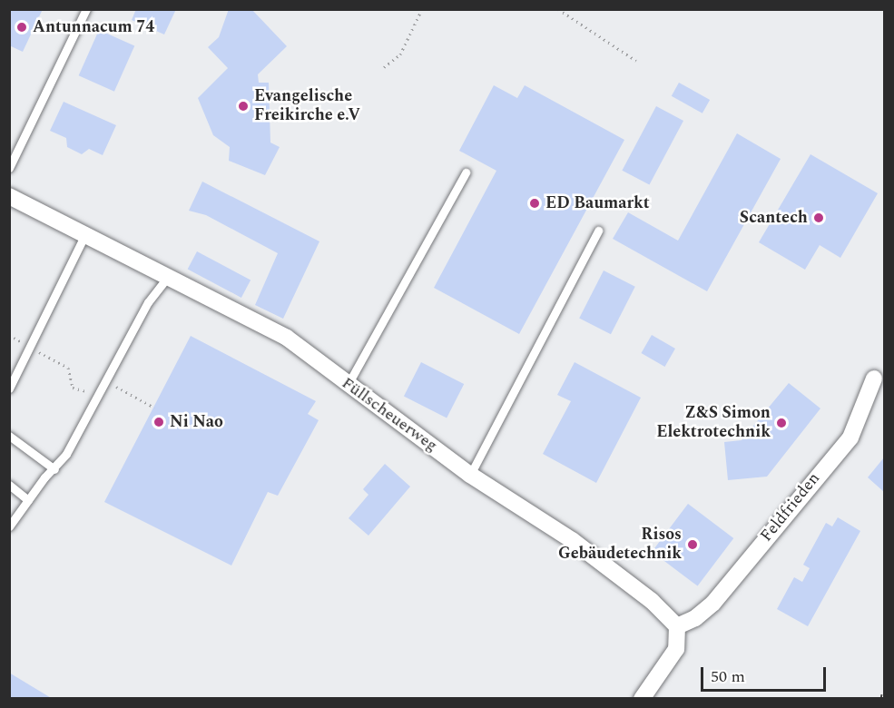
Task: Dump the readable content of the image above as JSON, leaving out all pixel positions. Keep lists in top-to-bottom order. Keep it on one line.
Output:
{"streets":{"street":["Füllscheuerweg","Feldfrieden"]},"crossings":[["Füllscheuerweg","Feldfrieden"]],"places":["Antunnacum 74","Evangelische Freikirche e.V","ED Baumarkt","Scantech","Ni Nao","Z&S Simon Elektrotechnik","Risos Gebäudetechnik"],"scale_bar":"50 m"}
